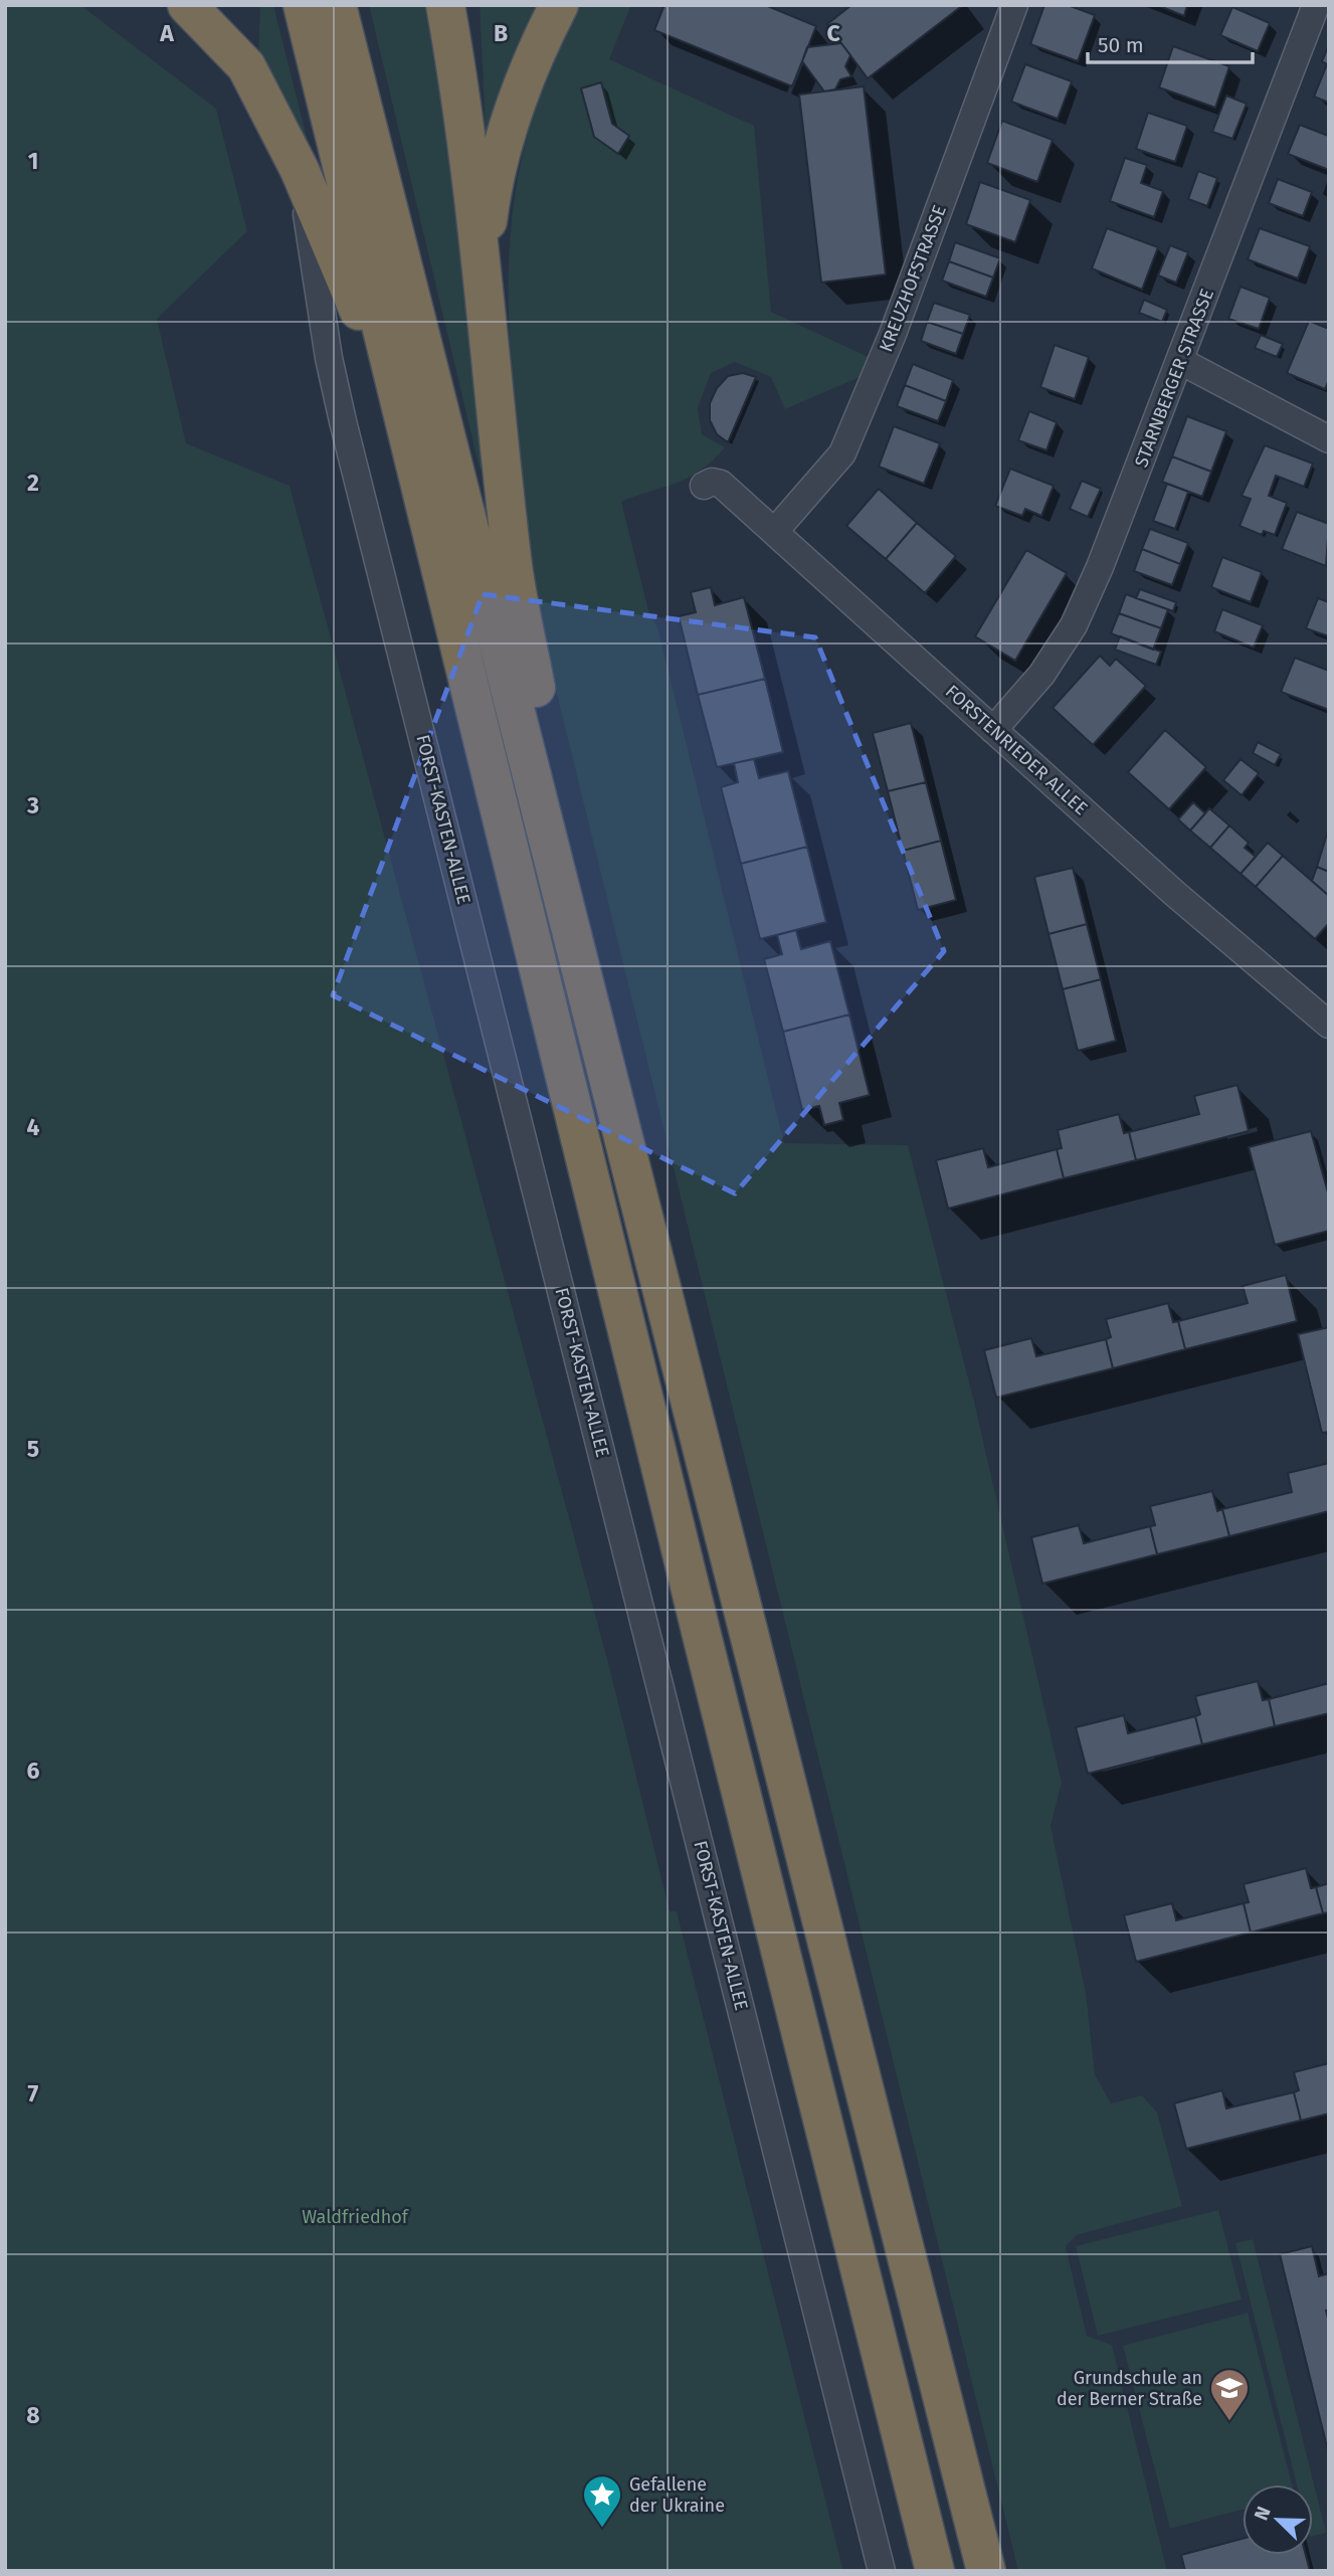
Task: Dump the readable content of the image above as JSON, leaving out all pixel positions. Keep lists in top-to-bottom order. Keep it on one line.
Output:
{"streets":{"street":["KREUZHOFSTRASSE","STARNBERGER STRASSE","FORSTENRIEDER ALLEE","FORST-KASTEN-ALLEE"]},"crossings":[["KREUZHOFSTRASSE","FORSTENRIEDER ALLEE"],["STARNBERGER STRASSE","FORSTENRIEDER ALLEE"]],"parks":["Waldfriedhof"],"places":{"school or university":["Grundschule an der Berner Straße"],"place":["Gefallene der Ukraine"]},"scale_bar":"50 m","north":"top left","grid":{"columns":["A","B","C"],"rows":["1","2","3","4","5","6","7","8"]}}
